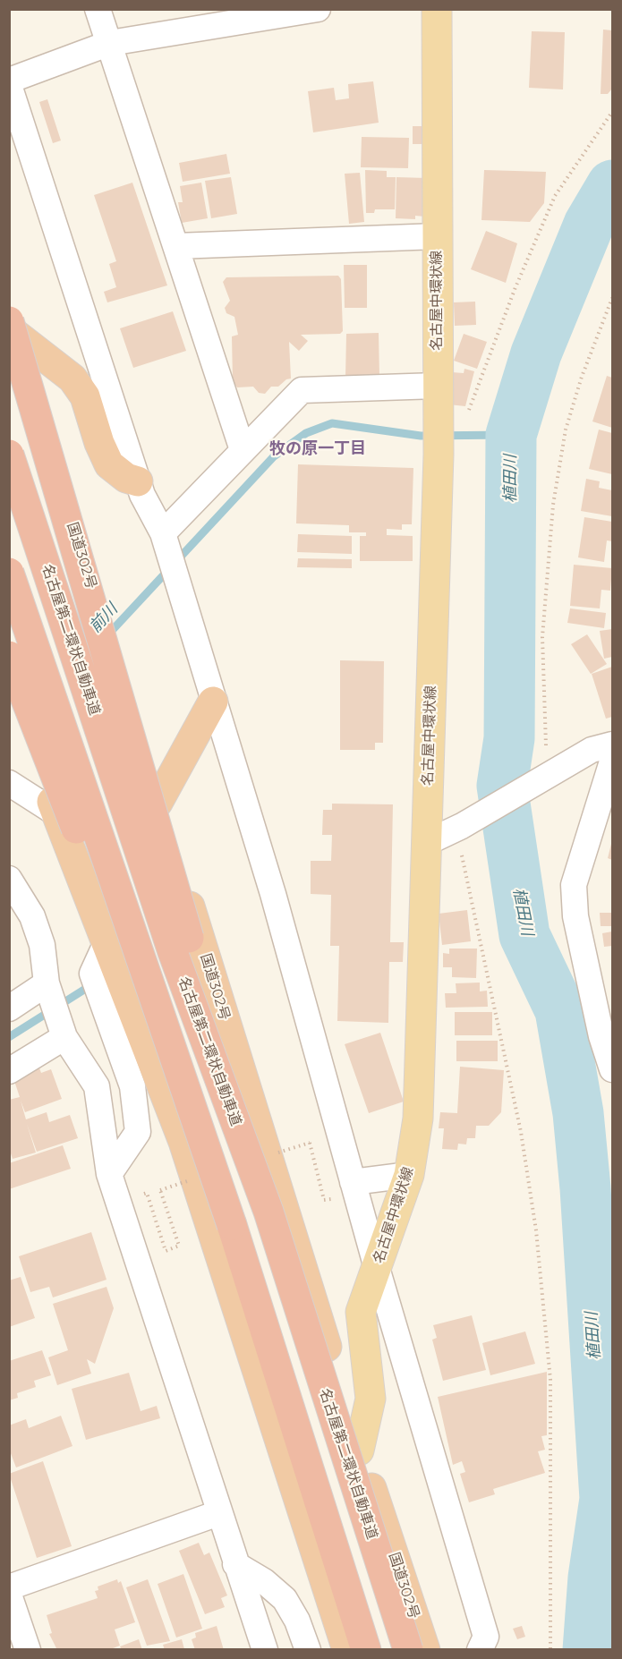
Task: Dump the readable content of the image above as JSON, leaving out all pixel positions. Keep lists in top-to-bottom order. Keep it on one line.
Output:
{"streets":{"highway":["国道302号","名古屋第二環状自動車道"],"main road":["名古屋中環状線"]},"crossings":[["名古屋中環状線","国道302号"]],"districts":["牧の原一丁目"],"water":["植田川","前川"]}
